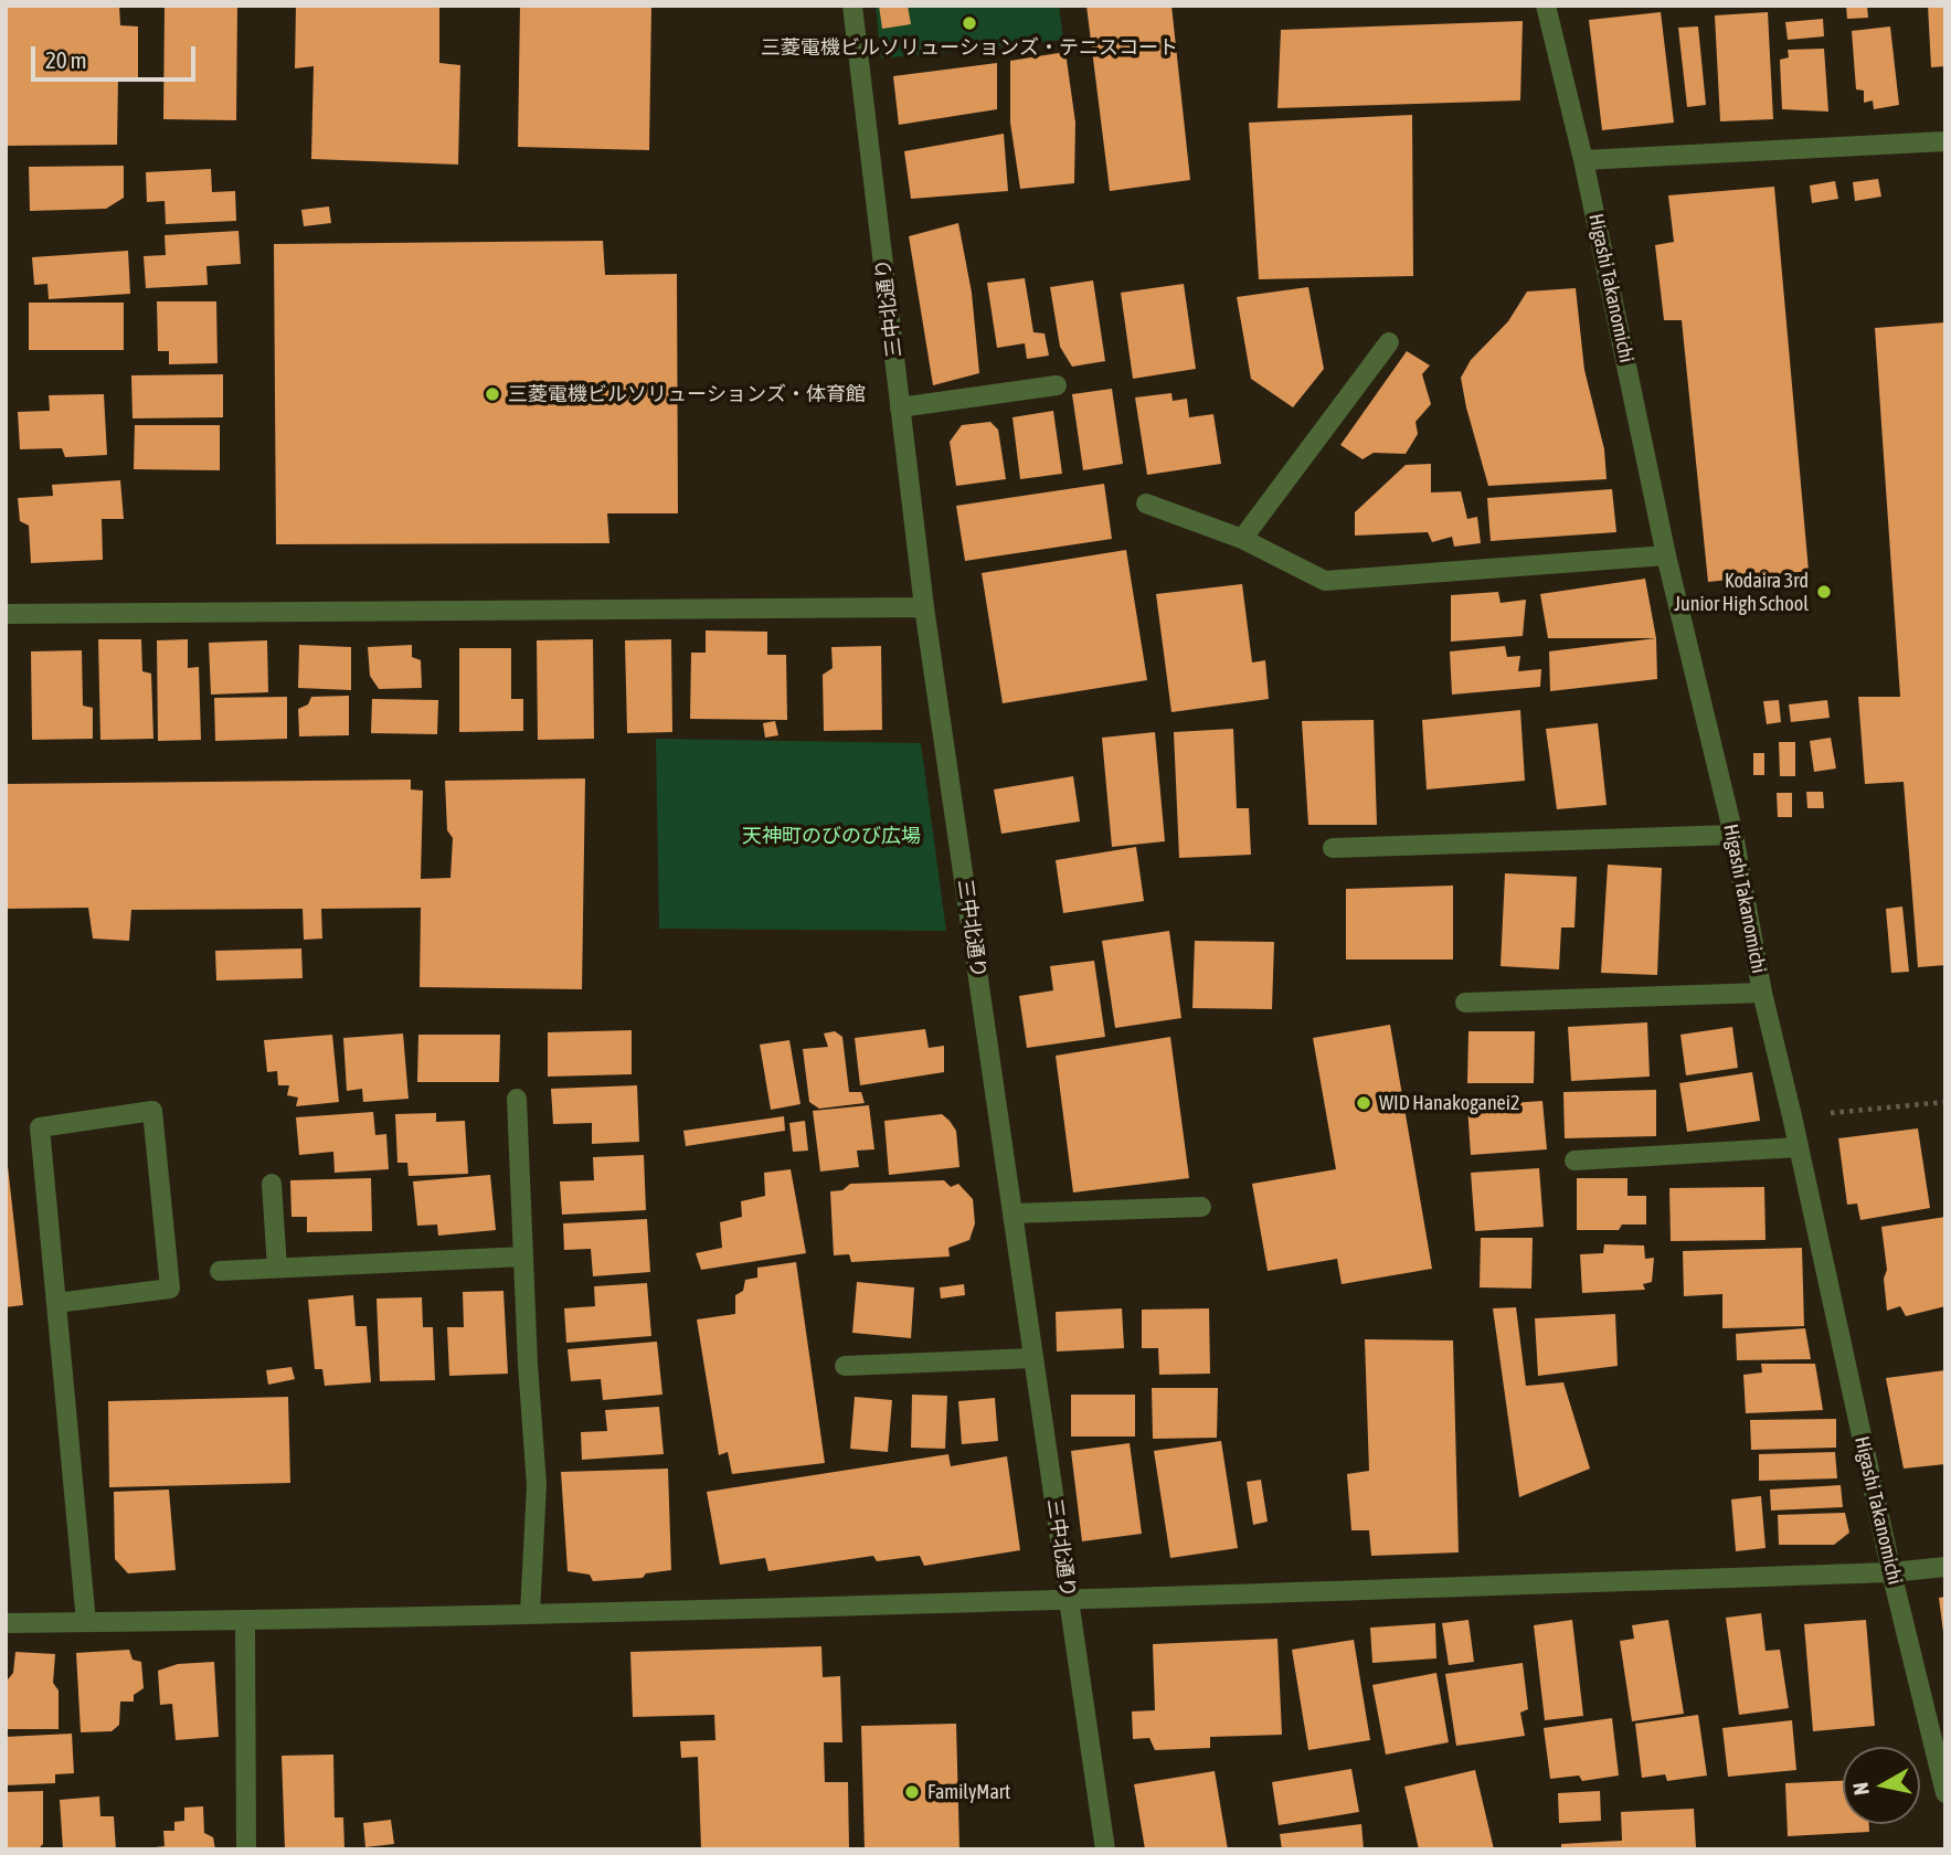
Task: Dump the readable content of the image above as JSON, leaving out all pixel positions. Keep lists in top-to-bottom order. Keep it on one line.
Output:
{"streets":{"street":["Higashi Takanomichi","三中北通り"]},"parks":["天神町のびのび広場"],"places":["三菱電機ビルソリューションズ・テニスコート","三菱電機ビルソリューションズ・体育館","Kodaira 3rd Junior High School","WID Hanakoganei2","FamilyMart"],"scale_bar":"20 m","north":"left"}
